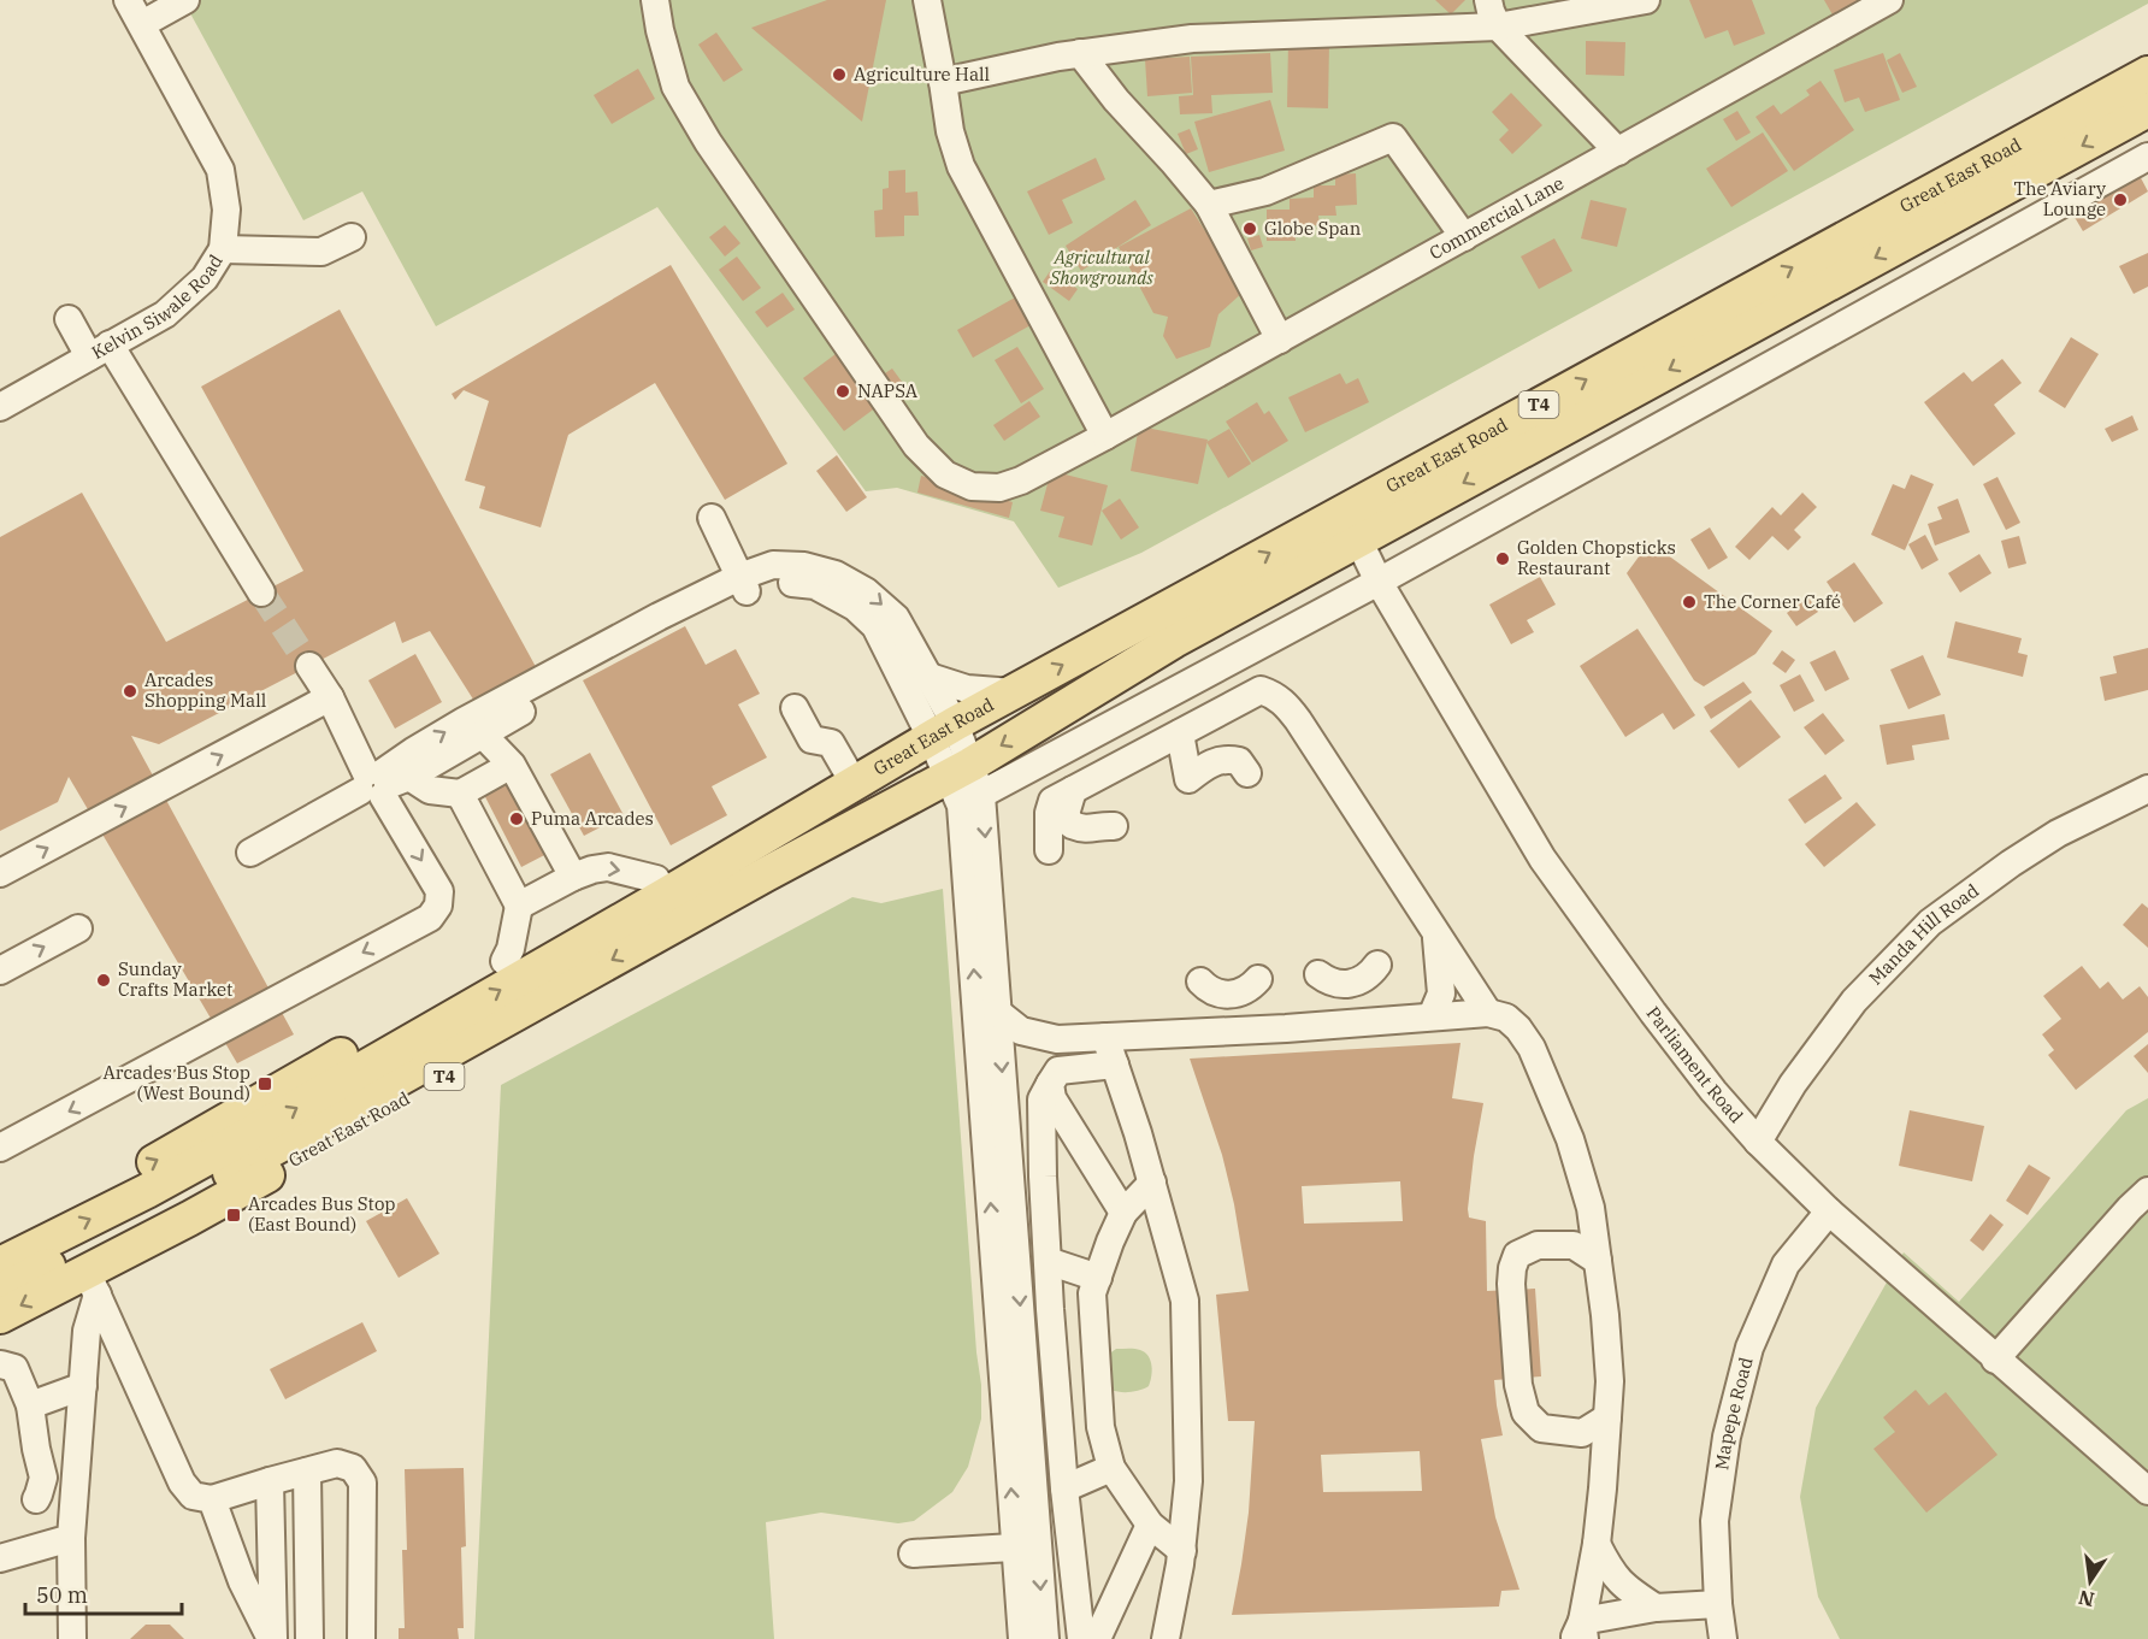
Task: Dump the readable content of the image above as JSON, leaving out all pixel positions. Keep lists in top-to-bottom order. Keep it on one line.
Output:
{"streets":{"main road":["Great East Road","T4"],"street":["Commercial Lane","Kelvin Siwale Road","Manda Hill Road","Parliament Road","Mapepe Road"]},"crossings":[["Great East Road","Parliament Road"],["Manda Hill Road","Parliament Road"],["Parliament Road","Mapepe Road"]],"parks":["Agricultural Showgrounds"],"places":{"other":["Agriculture Hall","The Aviary Lounge","Globe Span","NAPSA","Golden Chopsticks Restaurant","The Corner Café","Arcades Shopping Mall","Puma Arcades","Sunday Crafts Market"],"transit":["Arcades Bus Stop (West Bound)","Arcades Bus Stop (East Bound)"]},"scale_bar":"50 m","north":"bottom"}
